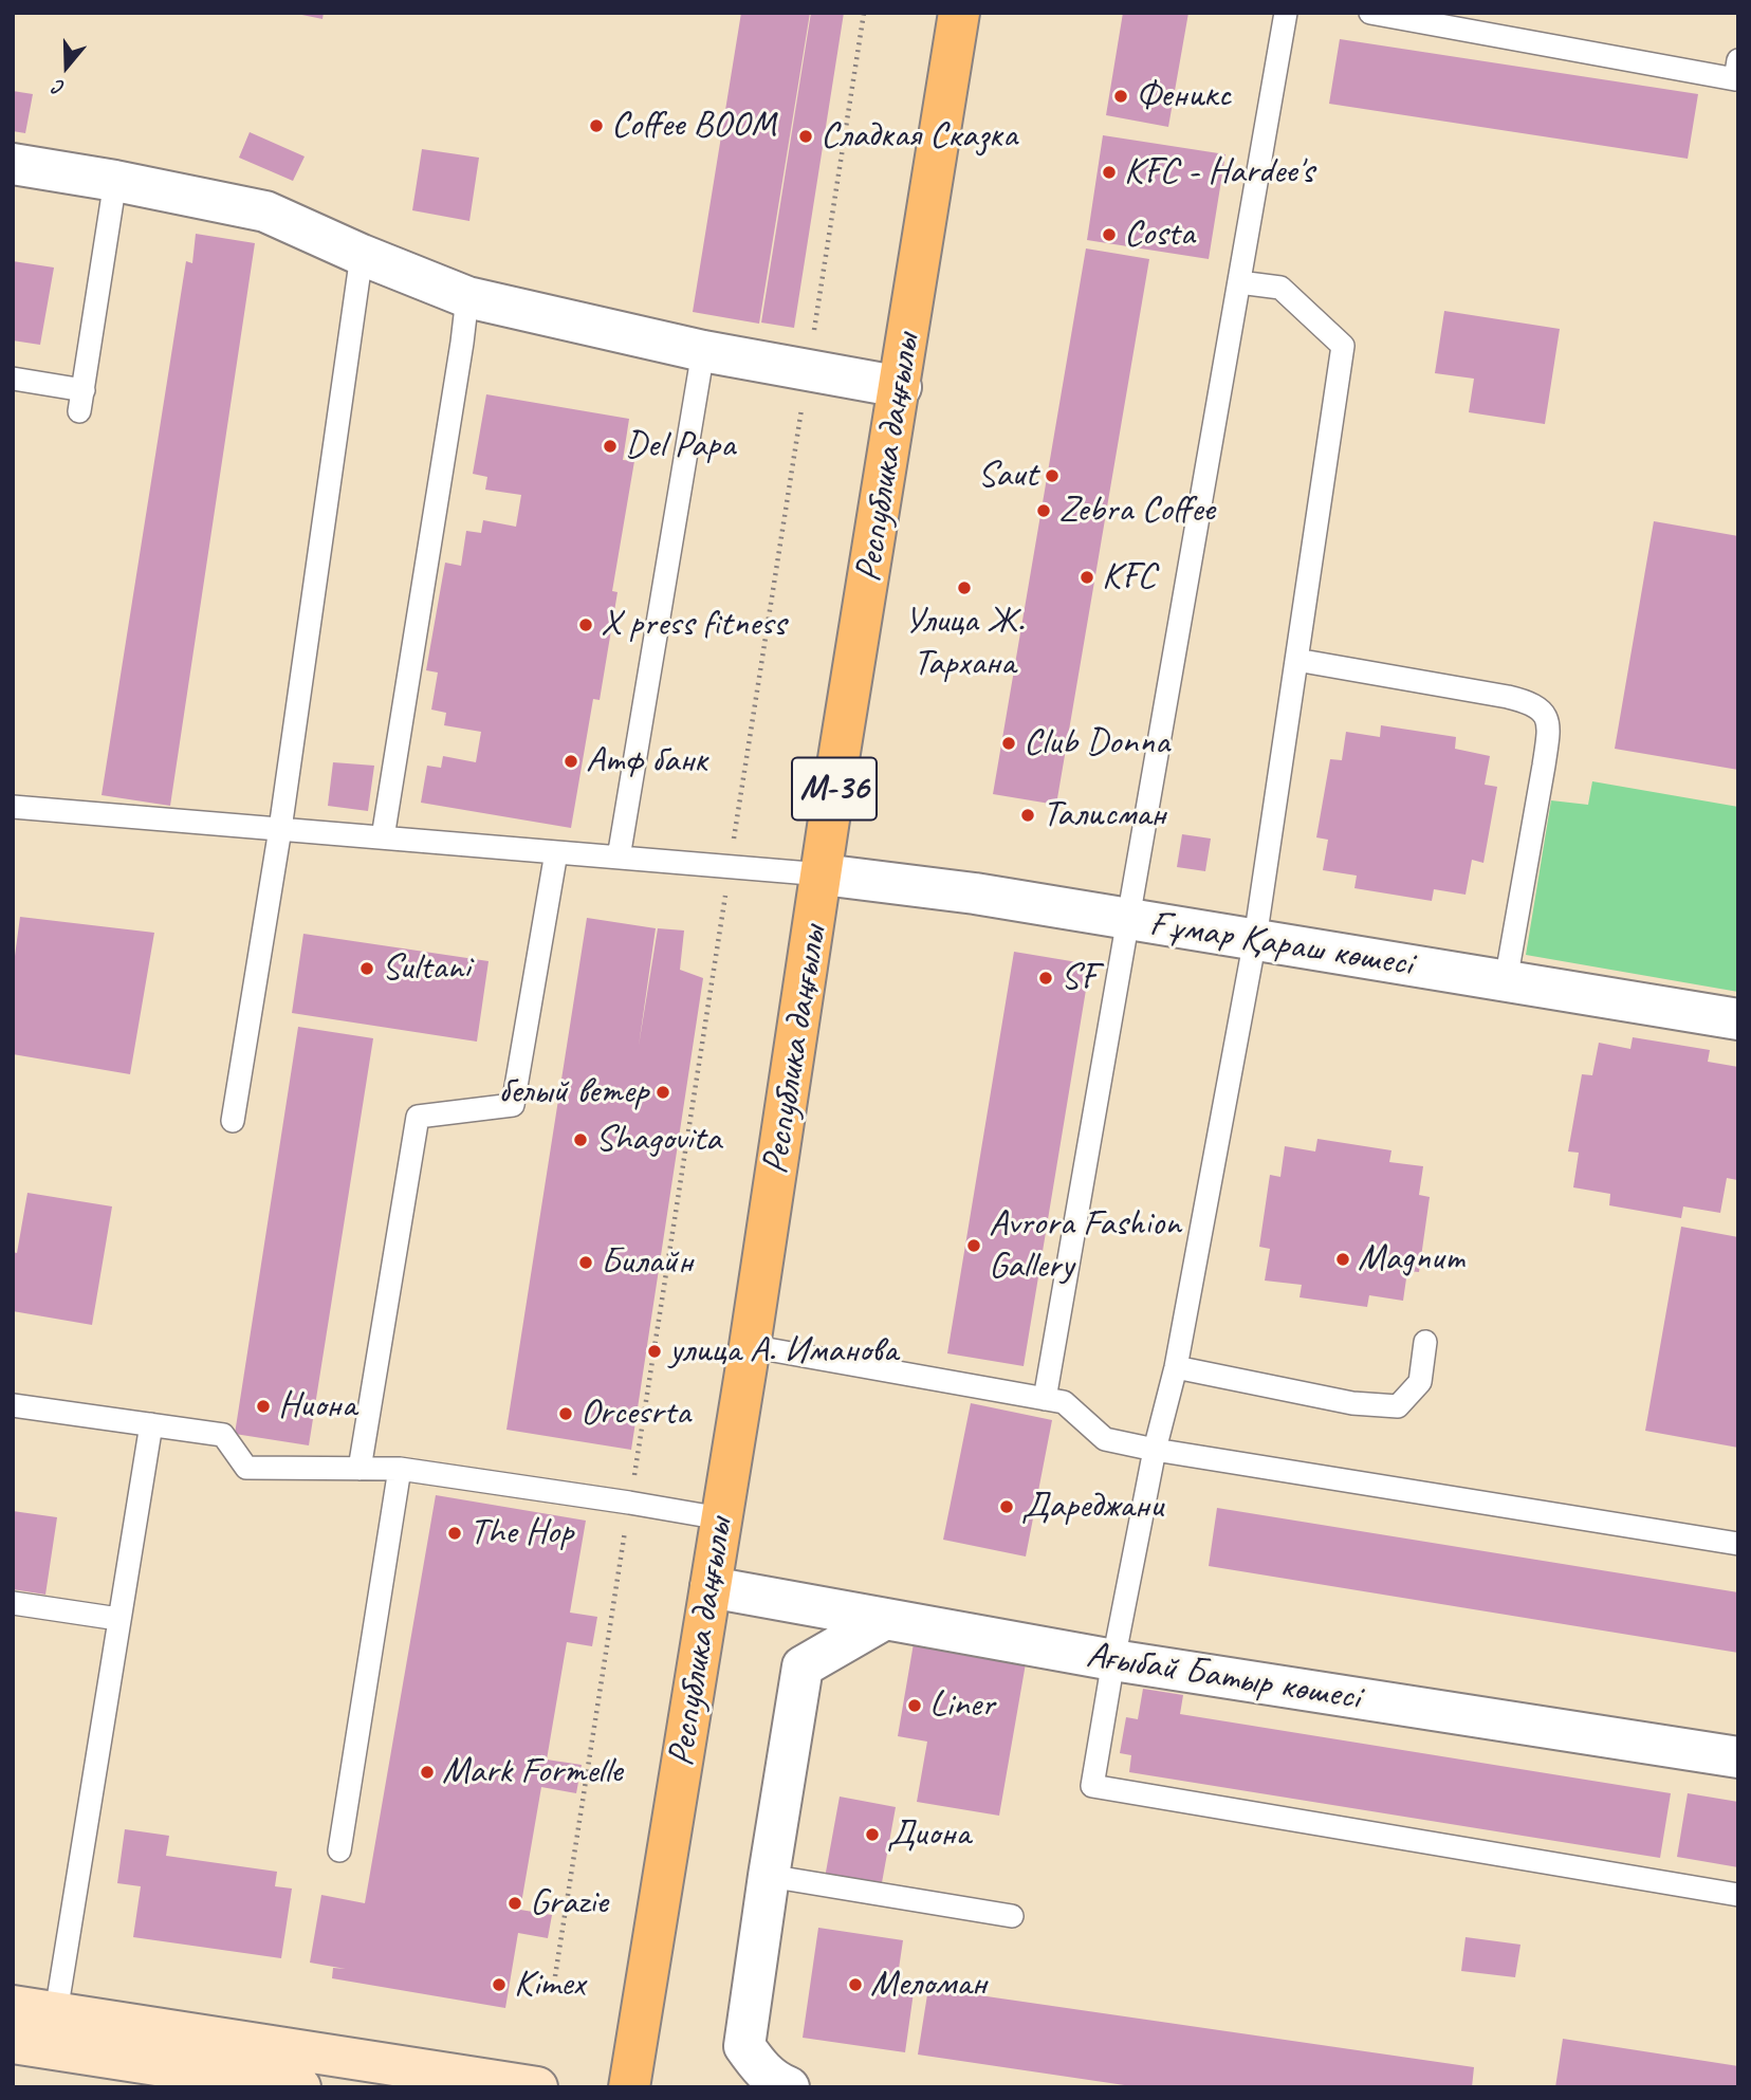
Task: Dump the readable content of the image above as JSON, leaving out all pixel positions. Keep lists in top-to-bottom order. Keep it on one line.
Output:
{"streets":{"main road":["Республика даңғылы","M-36"],"street":["Ғұмар Қараш көшесі","Ағыбай Батыр көшесі"]},"crossings":[["Республика даңғылы","Ғұмар Қараш көшесі"],["Республика даңғылы","Ағыбай Батыр көшесі"]],"places":["Феникс","Coffee BOOM","Сладкая Сказка","KFC - Hardee's","Costa","Del Papa","Saut","Zebra Coffee","KFC","Улица Ж. Тархана","X press fitness","Club Donna","Атф банк","Талисман","Sultani","SF","белый ветер","Shagovita","Avrora Fashion Gallery","Magnum","Билайн","улица А. Иманова","Ниона","Orcesrta","Дареджани","The Hop","Liner","Mark Formelle","Диона","Grazie","Kimex","Меломан"],"north":"bottom"}
